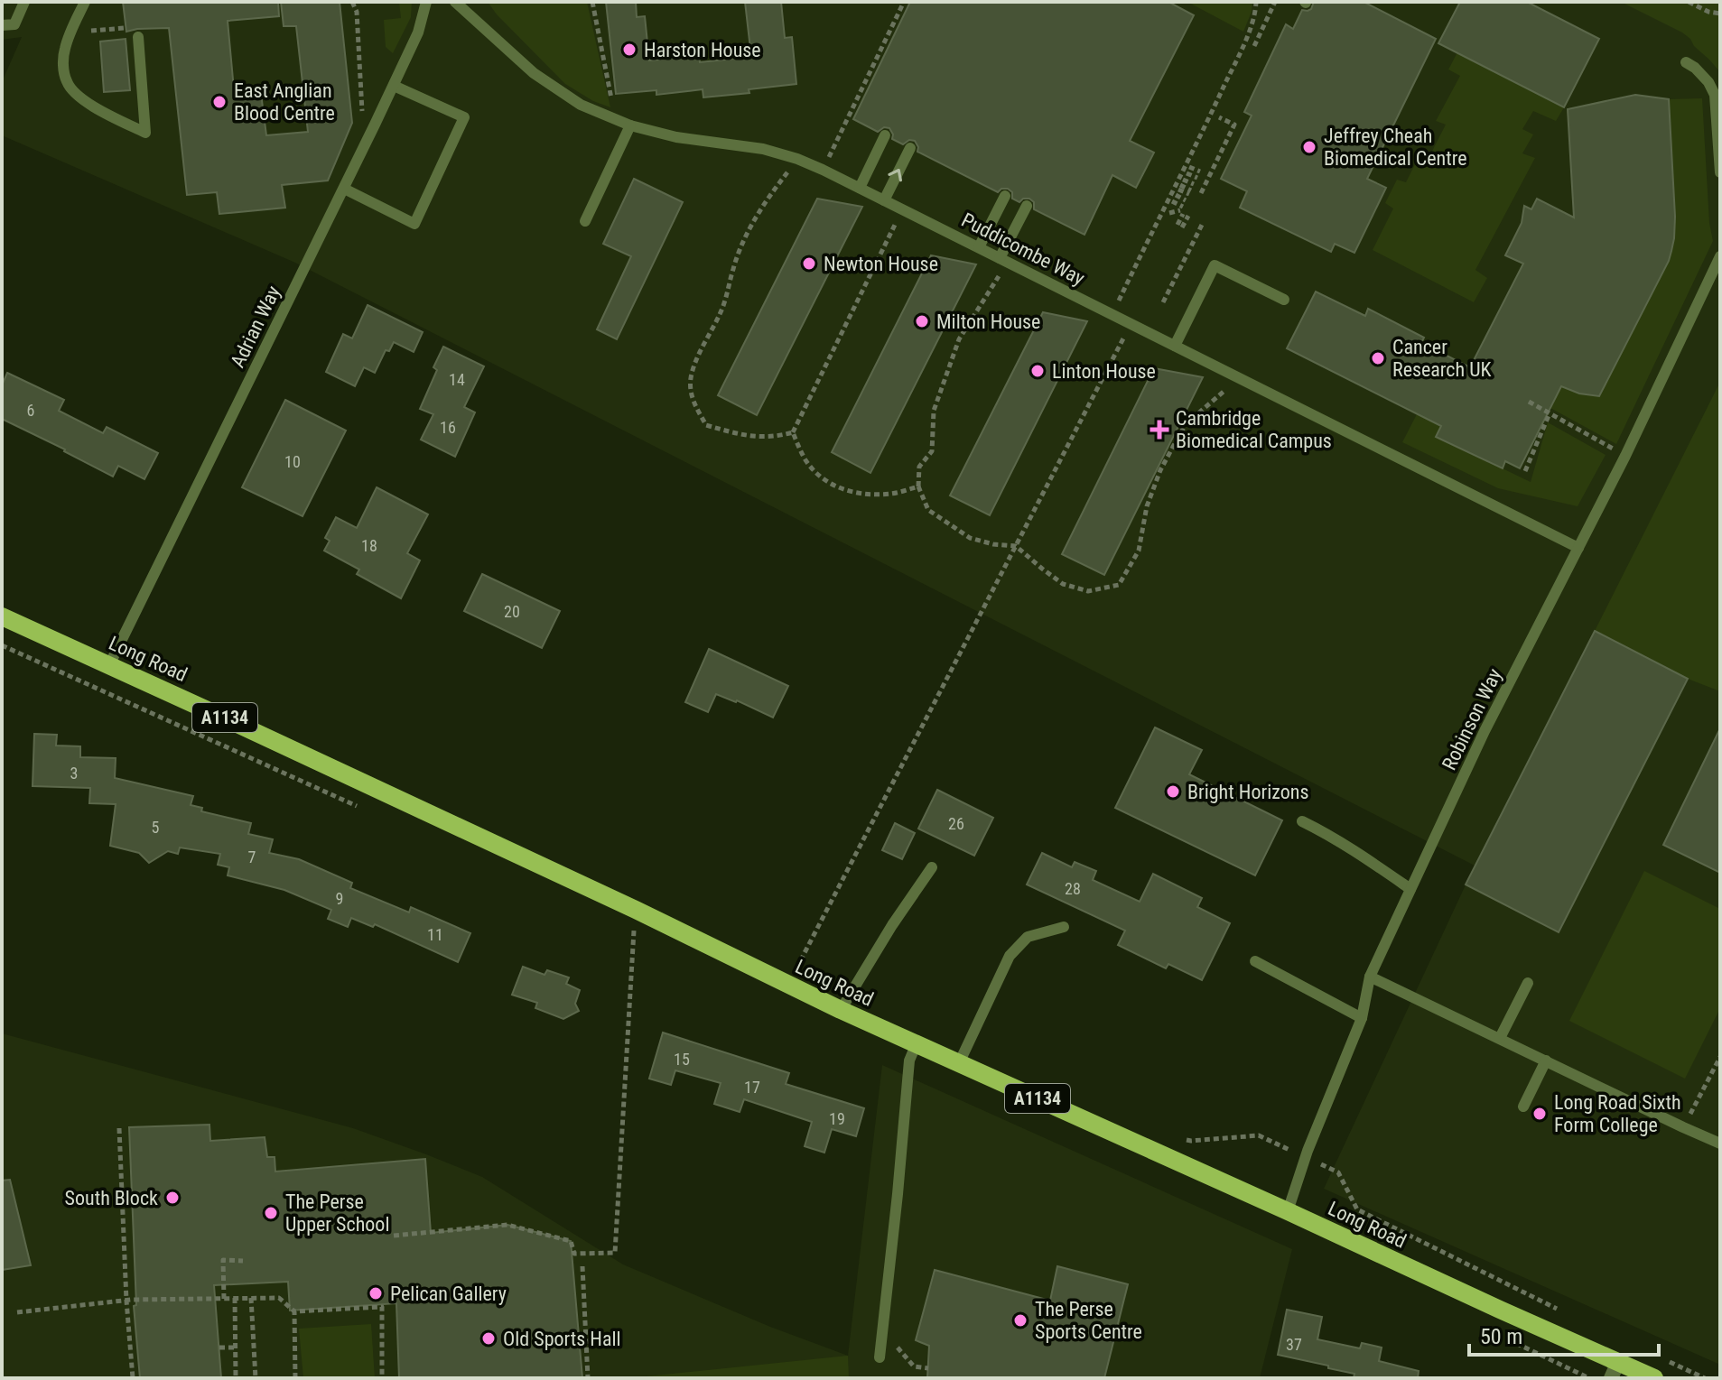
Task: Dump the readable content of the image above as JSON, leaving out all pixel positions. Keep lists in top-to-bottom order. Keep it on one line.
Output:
{"streets":{"main road":["Long Road","A1134"],"lane":["Puddicombe Way","Adrian Way","Robinson Way"]},"crossings":[["Puddicombe Way","Robinson Way"],["Adrian Way","Long Road"],["Long Road","Robinson Way"]],"places":{"other":["Harston House","East Anglian Blood Centre","Jeffrey Cheah Biomedical Centre","Newton House","Milton House","Cancer Research UK","Linton House","Bright Horizons","Long Road Sixth Form College","South Block","The Perse Upper School","Pelican Gallery","The Perse Sports Centre","Old Sports Hall"],"health":["Cambridge Biomedical Campus"]},"house_numbers":["14","6","16","10","18","20","3","26","5","7","28","9","11","15","17","19","37"],"scale_bar":"50 m"}
